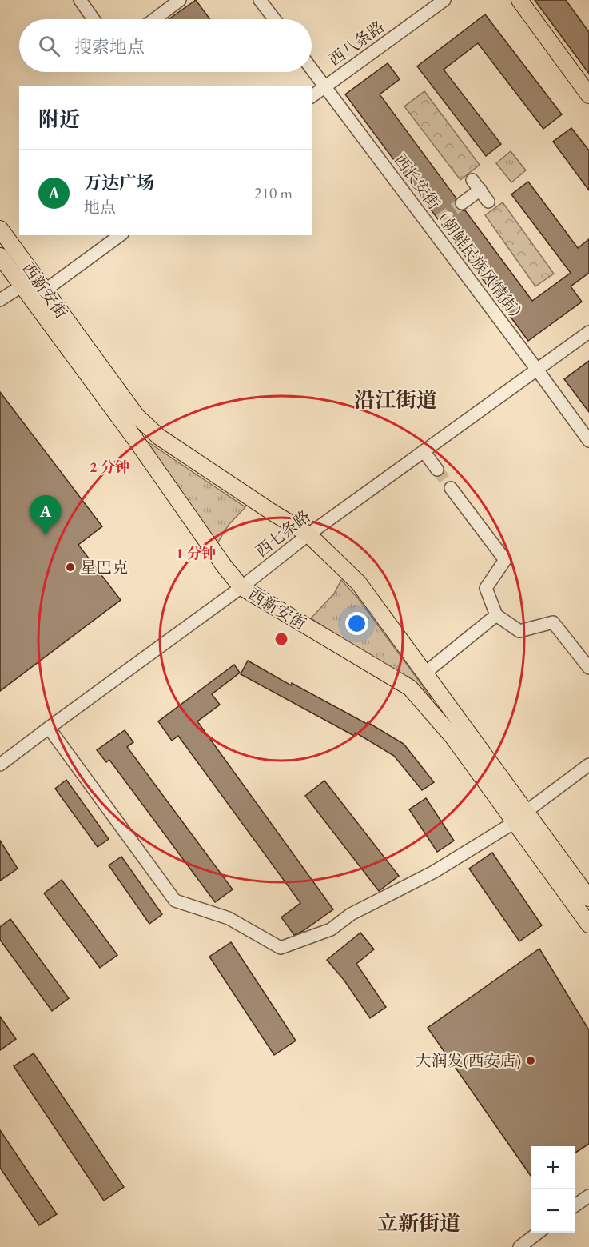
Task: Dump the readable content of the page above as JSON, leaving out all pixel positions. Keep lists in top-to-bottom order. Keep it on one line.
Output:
{"streets":{"main road":["西新安街"],"street":["西八条路","西长安街（朝鲜民族风情街）","西七条路"]},"crossings":[["西八条路","西长安街（朝鲜民族风情街）"],["西长安街（朝鲜民族风情街）","西七条路"],["西新安街","西七条路"]],"districts":["沿江街道","立新街道"],"places":["星巴克","大润发(西安店)"],"page":{"search":"搜索地点","heading":"附近","list":[{"mark":"A","name":"万达广场","note":"地点","value":"210 m"}],"pins":"A","map_buttons":["+","−"]},"rings":["2 分钟","1 分钟"]}
